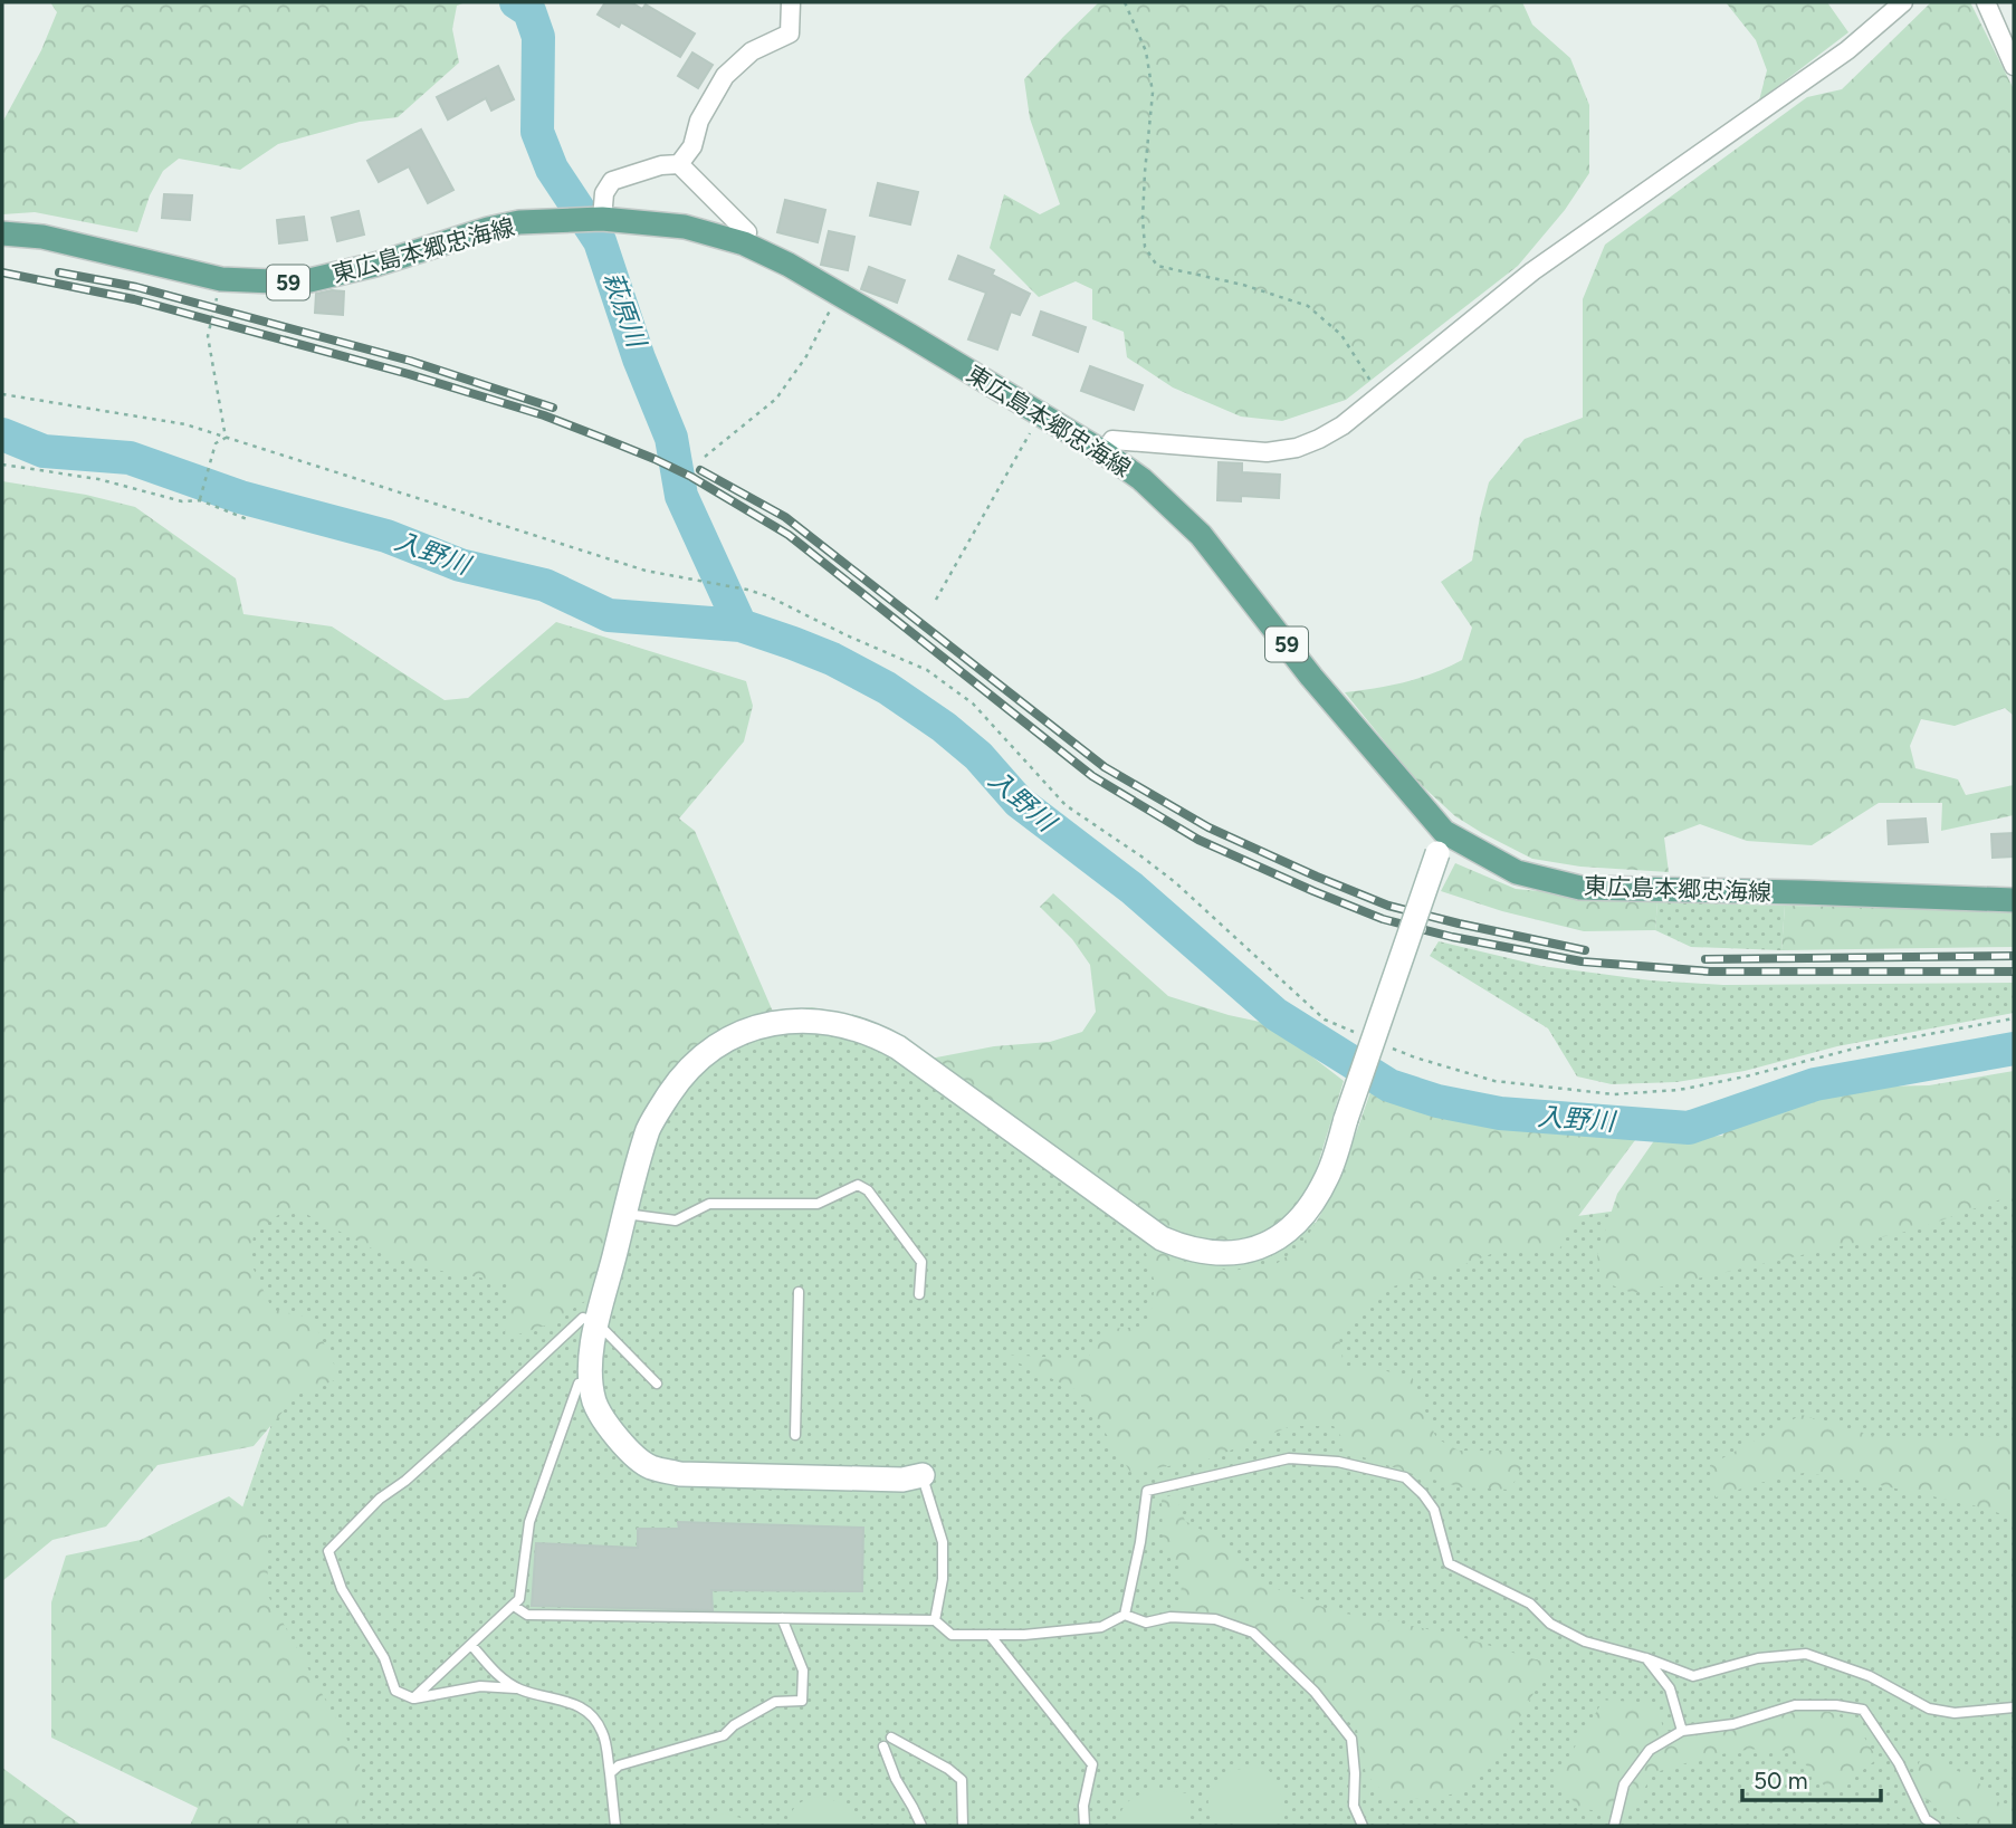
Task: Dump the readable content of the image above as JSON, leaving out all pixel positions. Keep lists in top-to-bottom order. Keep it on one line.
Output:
{"streets":{"main road":["東広島本郷忠海線","59"]},"water":["萩原川","入野川"],"scale_bar":"50 m"}
